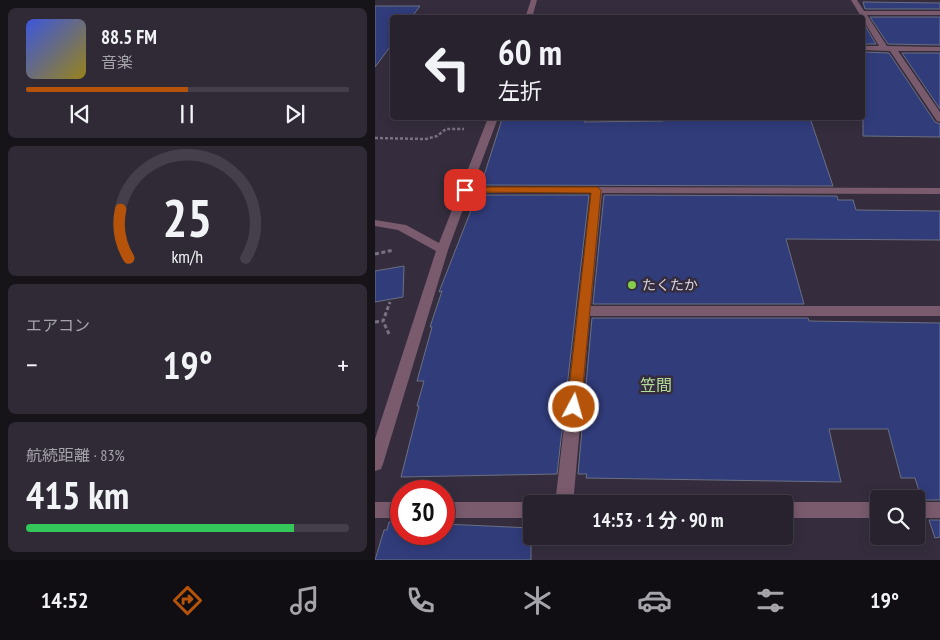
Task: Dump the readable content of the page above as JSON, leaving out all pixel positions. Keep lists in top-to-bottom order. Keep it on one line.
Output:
{"districts":["笠間"],"places":["たくたか"],"page":{"turn":["60 m","左折"],"song":["88.5 FM","音楽"],"tile":["エアコン",["航続距離 · 83%","415 km"]],"heat":["−","19°","+"],"limit":"30","trip":"14:53 · 1 分 · 90 m","tabs":["14:52","19°"],"gauge":["25","km/h"]}}
